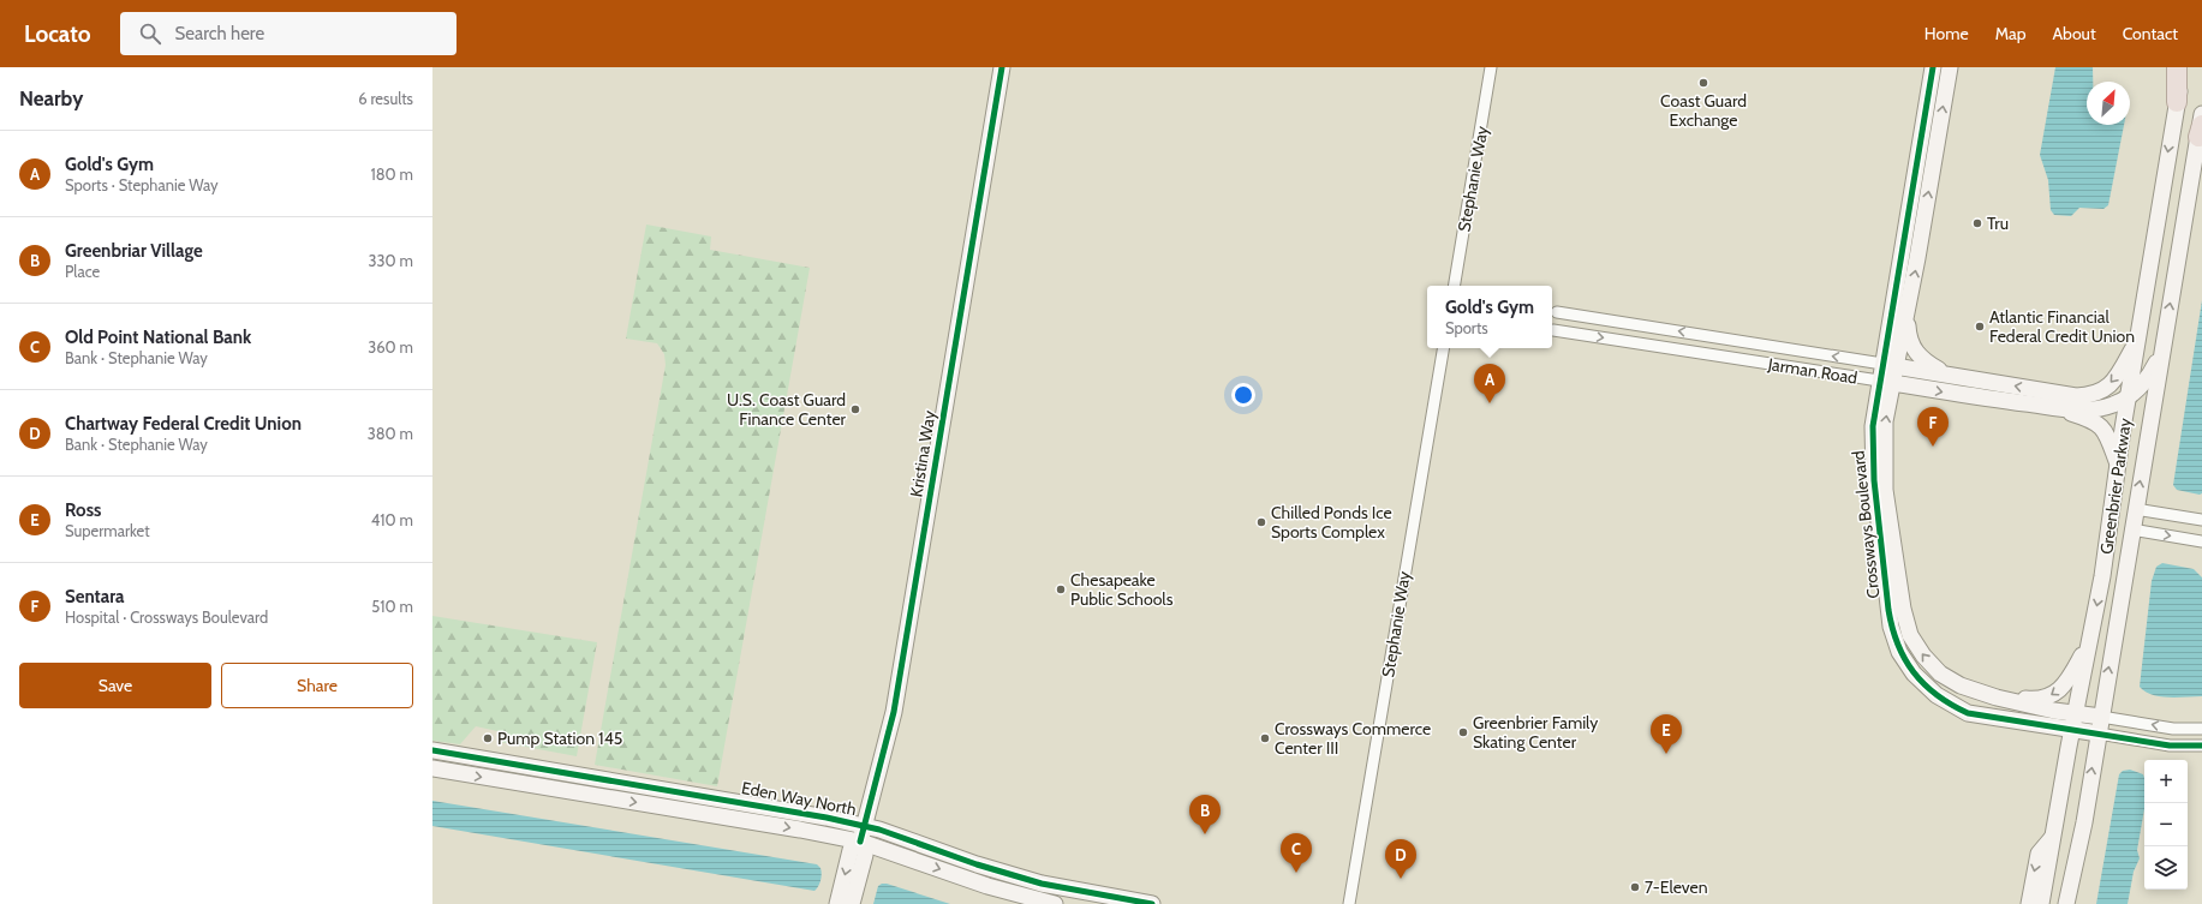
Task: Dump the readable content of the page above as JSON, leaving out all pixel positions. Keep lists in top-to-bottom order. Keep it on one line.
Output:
{"streets":{"street":["Stephanie Way","Jarman Road","Kristina Way","Greenbrier Parkway","Crossways Boulevard","Eden Way North"]},"crossings":[["Jarman Road","Greenbrier Parkway"],["Jarman Road","Crossways Boulevard"],["Kristina Way","Eden Way North"],["Greenbrier Parkway","Crossways Boulevard"]],"places":["Coast Guard Exchange","Tru","Atlantic Financial Federal Credit Union","U.S. Coast Guard Finance Center","Chilled Ponds Ice Sports Complex","Chesapeake Public Schools","Greenbrier Family Skating Center","Pump Station 145","Crossways Commerce Center III","7-Eleven"],"north":"top right","page":{"header":"Locato","search":"Search here","nav":["Home","Map","About","Contact"],"heading":["Nearby","6 results"],"list":[{"mark":"A","name":"Gold's Gym","note":"Sports · Stephanie Way","value":"180 m"},{"mark":"B","name":"Greenbriar Village","note":"Place","value":"330 m"},{"mark":"C","name":"Old Point National Bank","note":"Bank · Stephanie Way","value":"360 m"},{"mark":"D","name":"Chartway Federal Credit Union","note":"Bank · Stephanie Way","value":"380 m"},{"mark":"E","name":"Ross","note":"Supermarket","value":"410 m"},{"mark":"F","name":"Sentara","note":"Hospital · Crossways Boulevard","value":"510 m"}],"popup":["Gold's Gym","Sports"],"pins":["A","F","E","B","C","D"],"buttons":["Save","Share"],"map_buttons":["+","−"]}}
